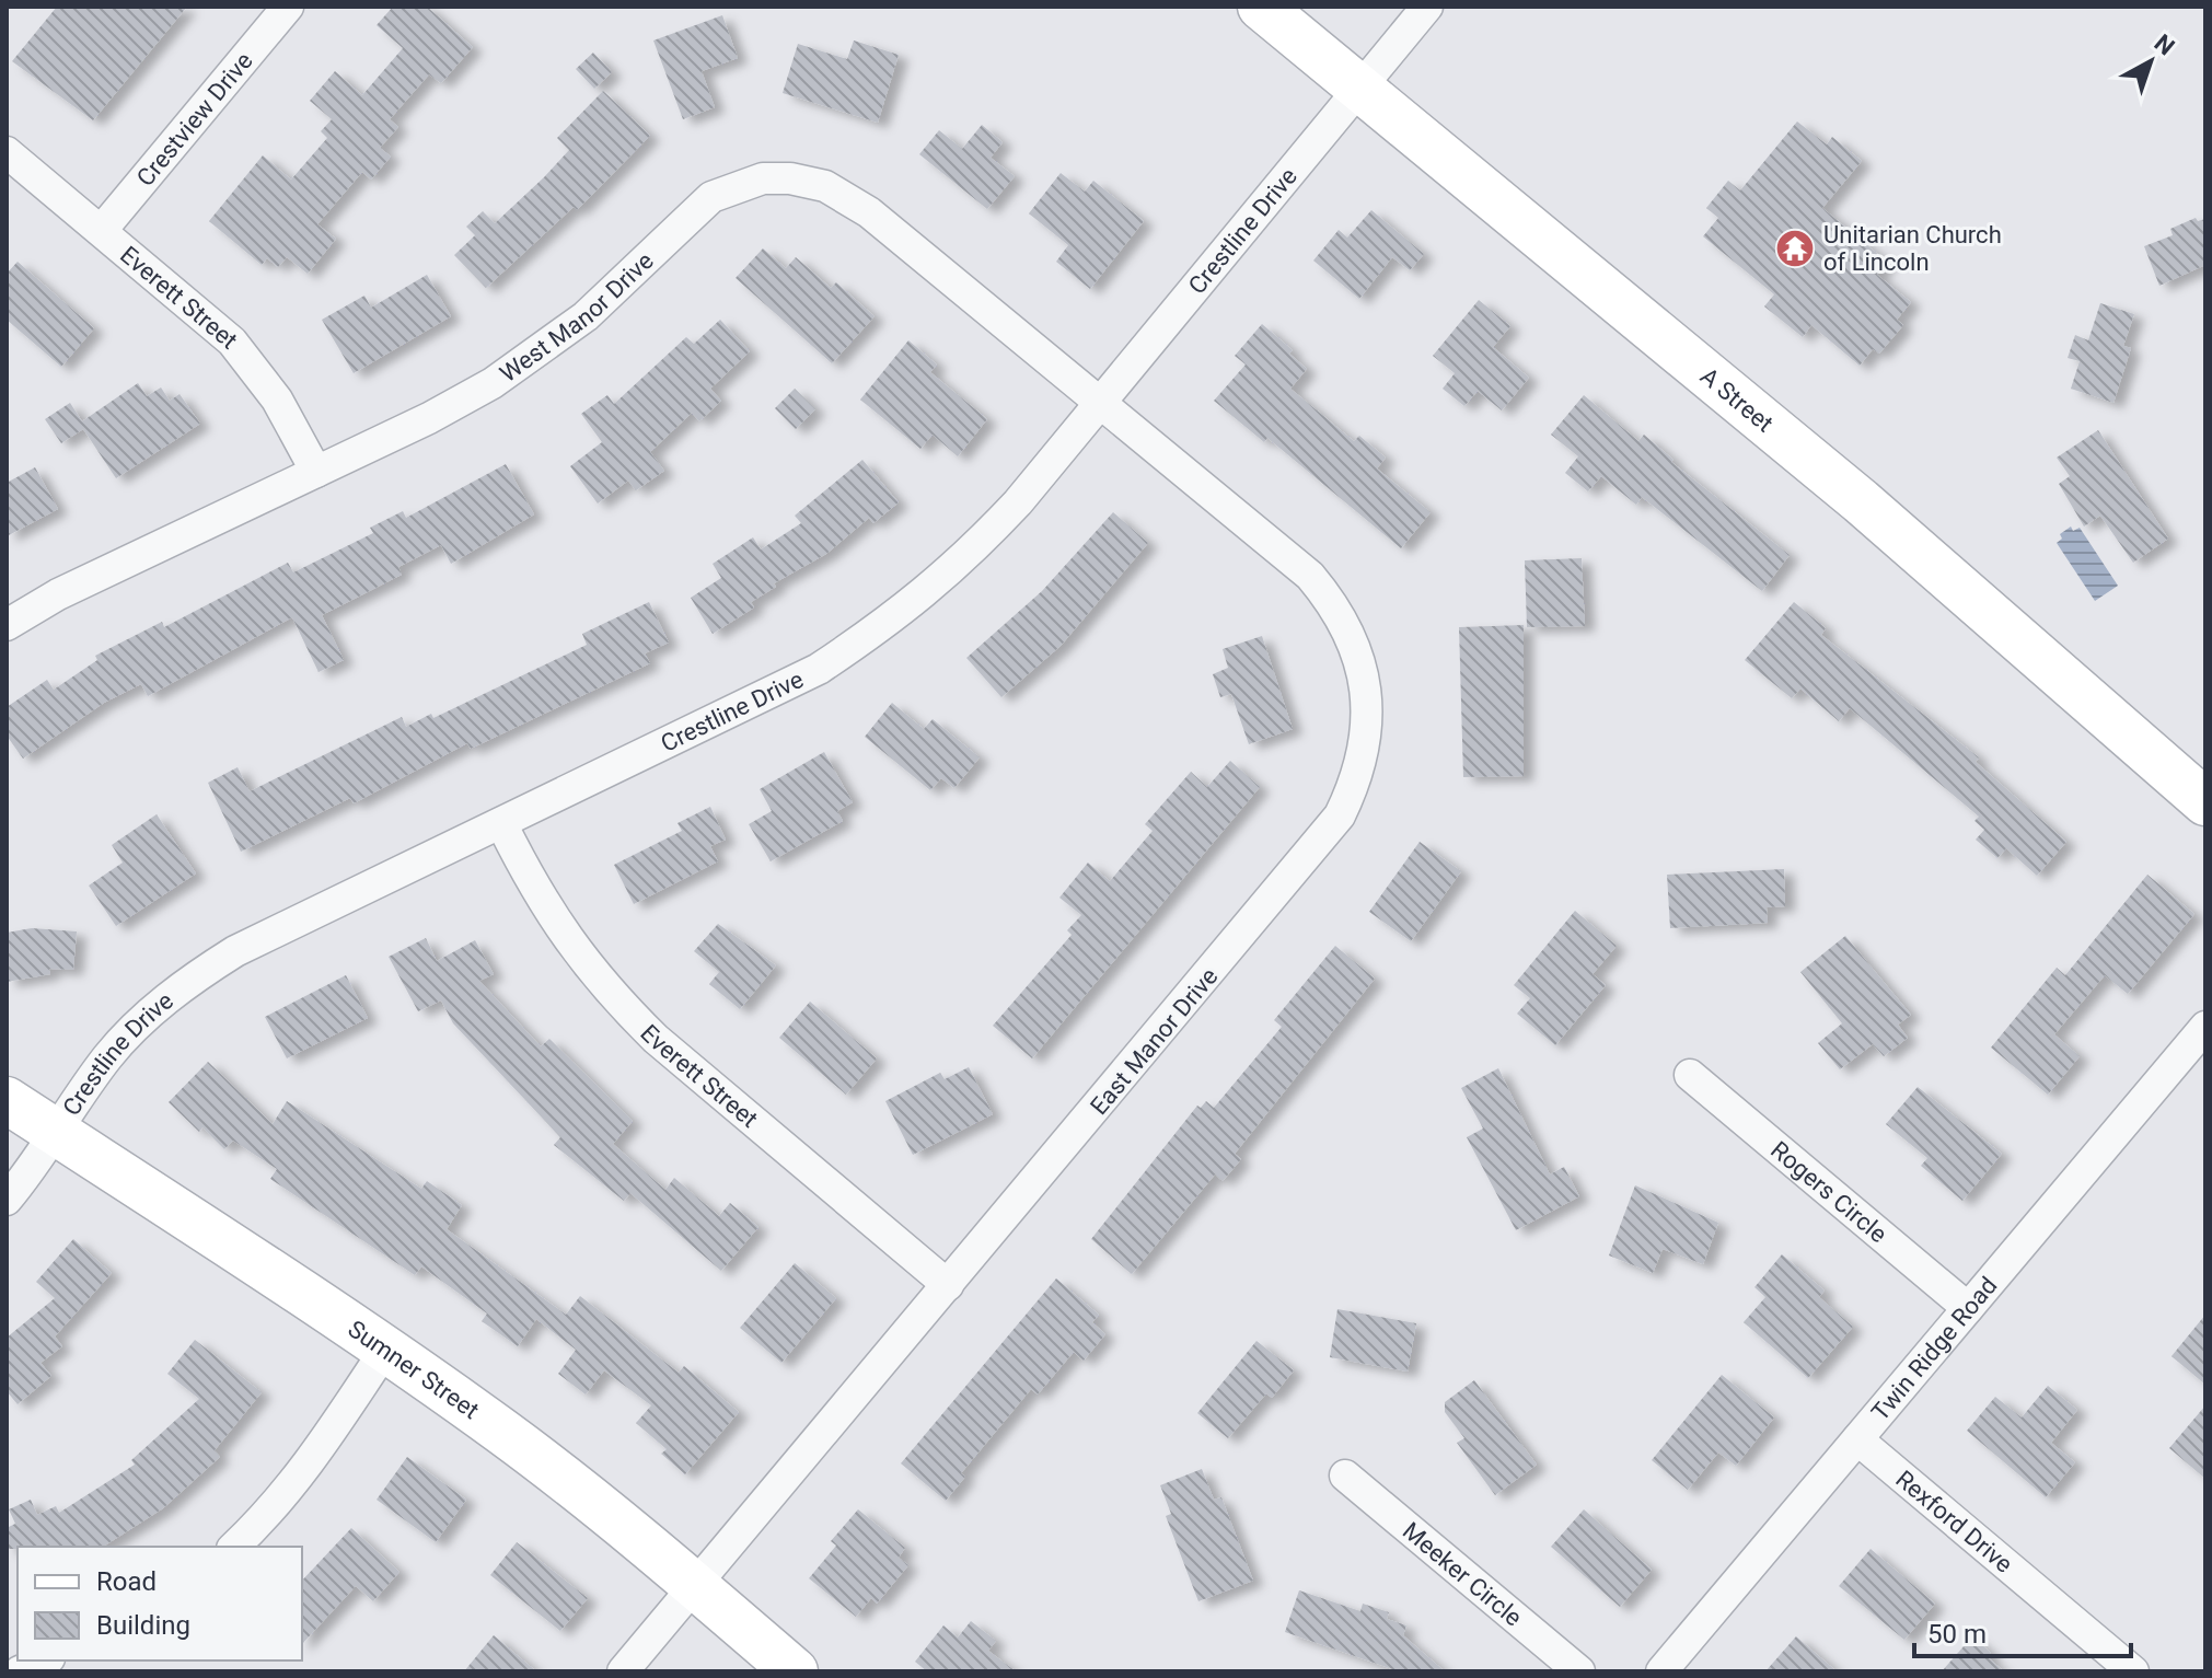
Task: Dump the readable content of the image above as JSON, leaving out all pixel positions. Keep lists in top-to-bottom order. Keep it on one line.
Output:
{"streets":{"main road":["A Street","Sumner Street"],"street":["Crestview Drive","Crestline Drive","Everett Street","West Manor Drive","East Manor Drive","Rogers Circle","Twin Ridge Road","Rexford Drive","Meeker Circle"]},"crossings":[["Crestview Drive","Everett Street"],["Crestline Drive","Everett Street"],["Crestline Drive","West Manor Drive"],["Crestline Drive","A Street"],["Crestline Drive","East Manor Drive"],["Crestline Drive","Sumner Street"],["Everett Street","West Manor Drive"],["Everett Street","East Manor Drive"],["West Manor Drive","East Manor Drive"],["East Manor Drive","Sumner Street"],["Rogers Circle","Twin Ridge Road"],["Twin Ridge Road","Rexford Drive"]],"places":{"temple":["Unitarian Church of Lincoln"]},"legend":["Road","Building"],"scale_bar":"50 m","north":"top right"}
